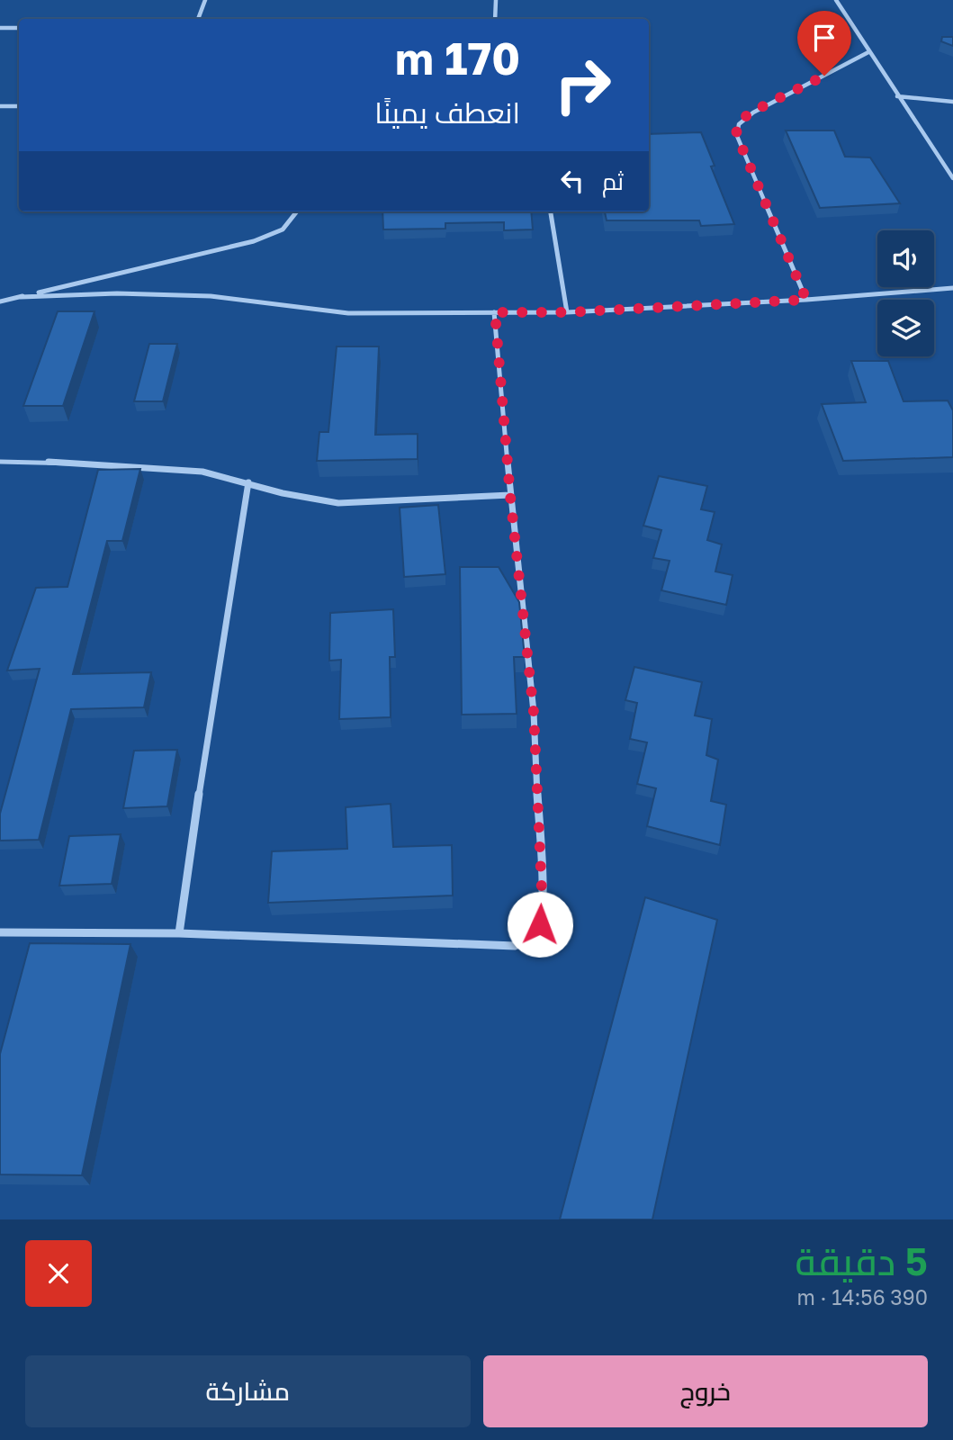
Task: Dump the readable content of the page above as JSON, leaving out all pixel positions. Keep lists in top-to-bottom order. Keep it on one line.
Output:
{"page":{"turn":["170 m","انعطف يمينًا"],"then":"ثم","heading":["5 دقيقة","390 m · 14:56"],"buttons":["خروج","مشاركة"]}}
